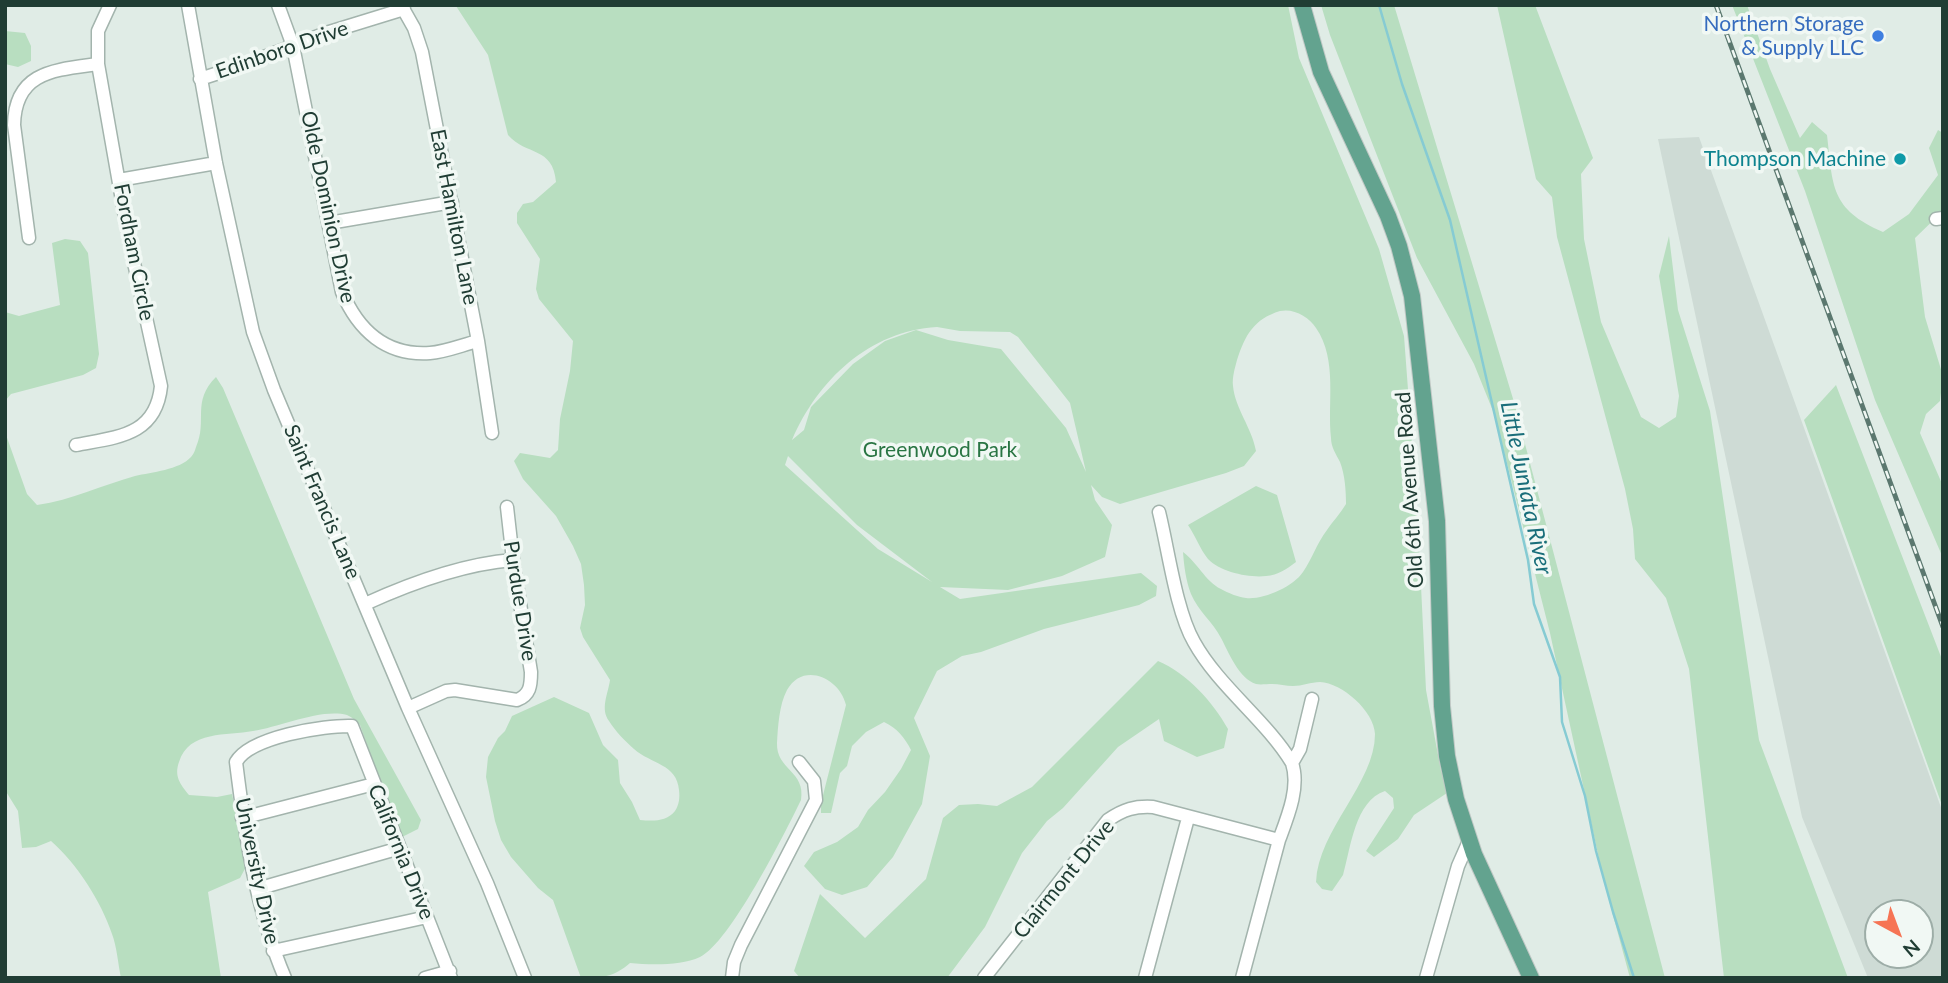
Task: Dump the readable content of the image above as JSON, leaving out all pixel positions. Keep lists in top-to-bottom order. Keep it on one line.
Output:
{"streets":{"main road":["Old 6th Avenue Road"],"street":["Edinboro Drive","Olde Dominion Drive","East Hamilton Lane","Fordham Circle","Saint Francis Lane","Purdue Drive","California Drive","University Drive","Clairmont Drive"]},"crossings":[["Edinboro Drive","Olde Dominion Drive"],["Edinboro Drive","East Hamilton Lane"],["Edinboro Drive","Saint Francis Lane"],["Olde Dominion Drive","East Hamilton Lane"],["Saint Francis Lane","Purdue Drive"],["California Drive","University Drive"]],"water":["Little Juniata River"],"parks":["Greenwood Park"],"places":["Northern Storage & Supply LLC","Thompson Machine"],"north":"bottom right"}
